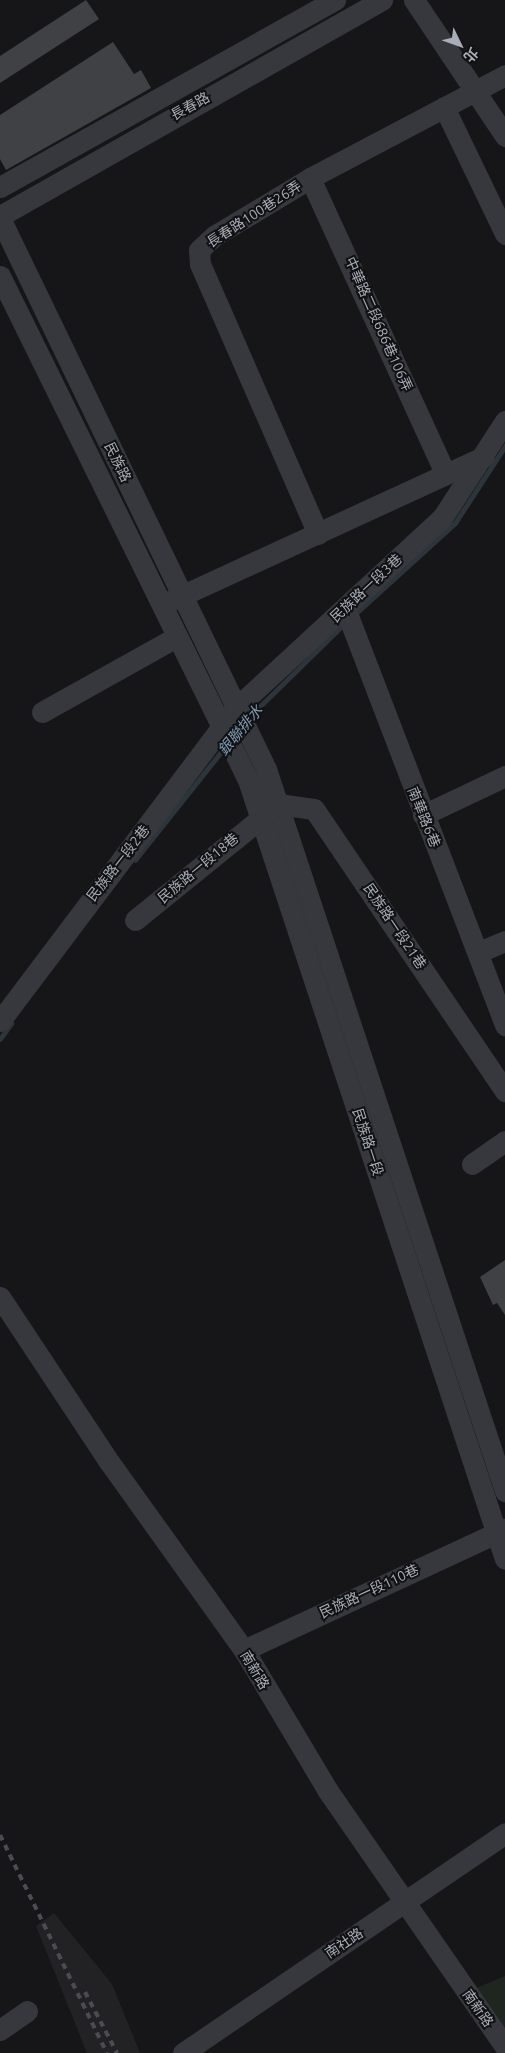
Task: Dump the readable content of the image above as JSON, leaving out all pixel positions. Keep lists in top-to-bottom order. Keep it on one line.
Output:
{"streets":{"street":["長春路","長春路100巷26弄","中華路二段686巷106弄","民族路","民族路一段3巷","南華路6巷","民族路一段2巷","民族路一段18巷","民族路一段21巷","民族路一段","民族路一段110巷","南新路","南社路"]},"crossings":[["長春路","民族路"],["長春路100巷26弄","中華路二段686巷106弄"],["民族路","民族路一段3巷"],["民族路","民族路一段2巷"],["民族路","民族路一段"],["民族路一段3巷","南華路6巷"],["民族路一段3巷","民族路一段2巷"],["民族路一段3巷","民族路一段"],["民族路一段2巷","民族路一段"],["民族路一段18巷","民族路一段21巷"],["民族路一段18巷","民族路一段"],["民族路一段21巷","民族路一段"],["民族路一段","民族路一段110巷"],["民族路一段110巷","南新路"],["南新路","南社路"]],"water":["銀聯排水"],"north":"bottom right"}
